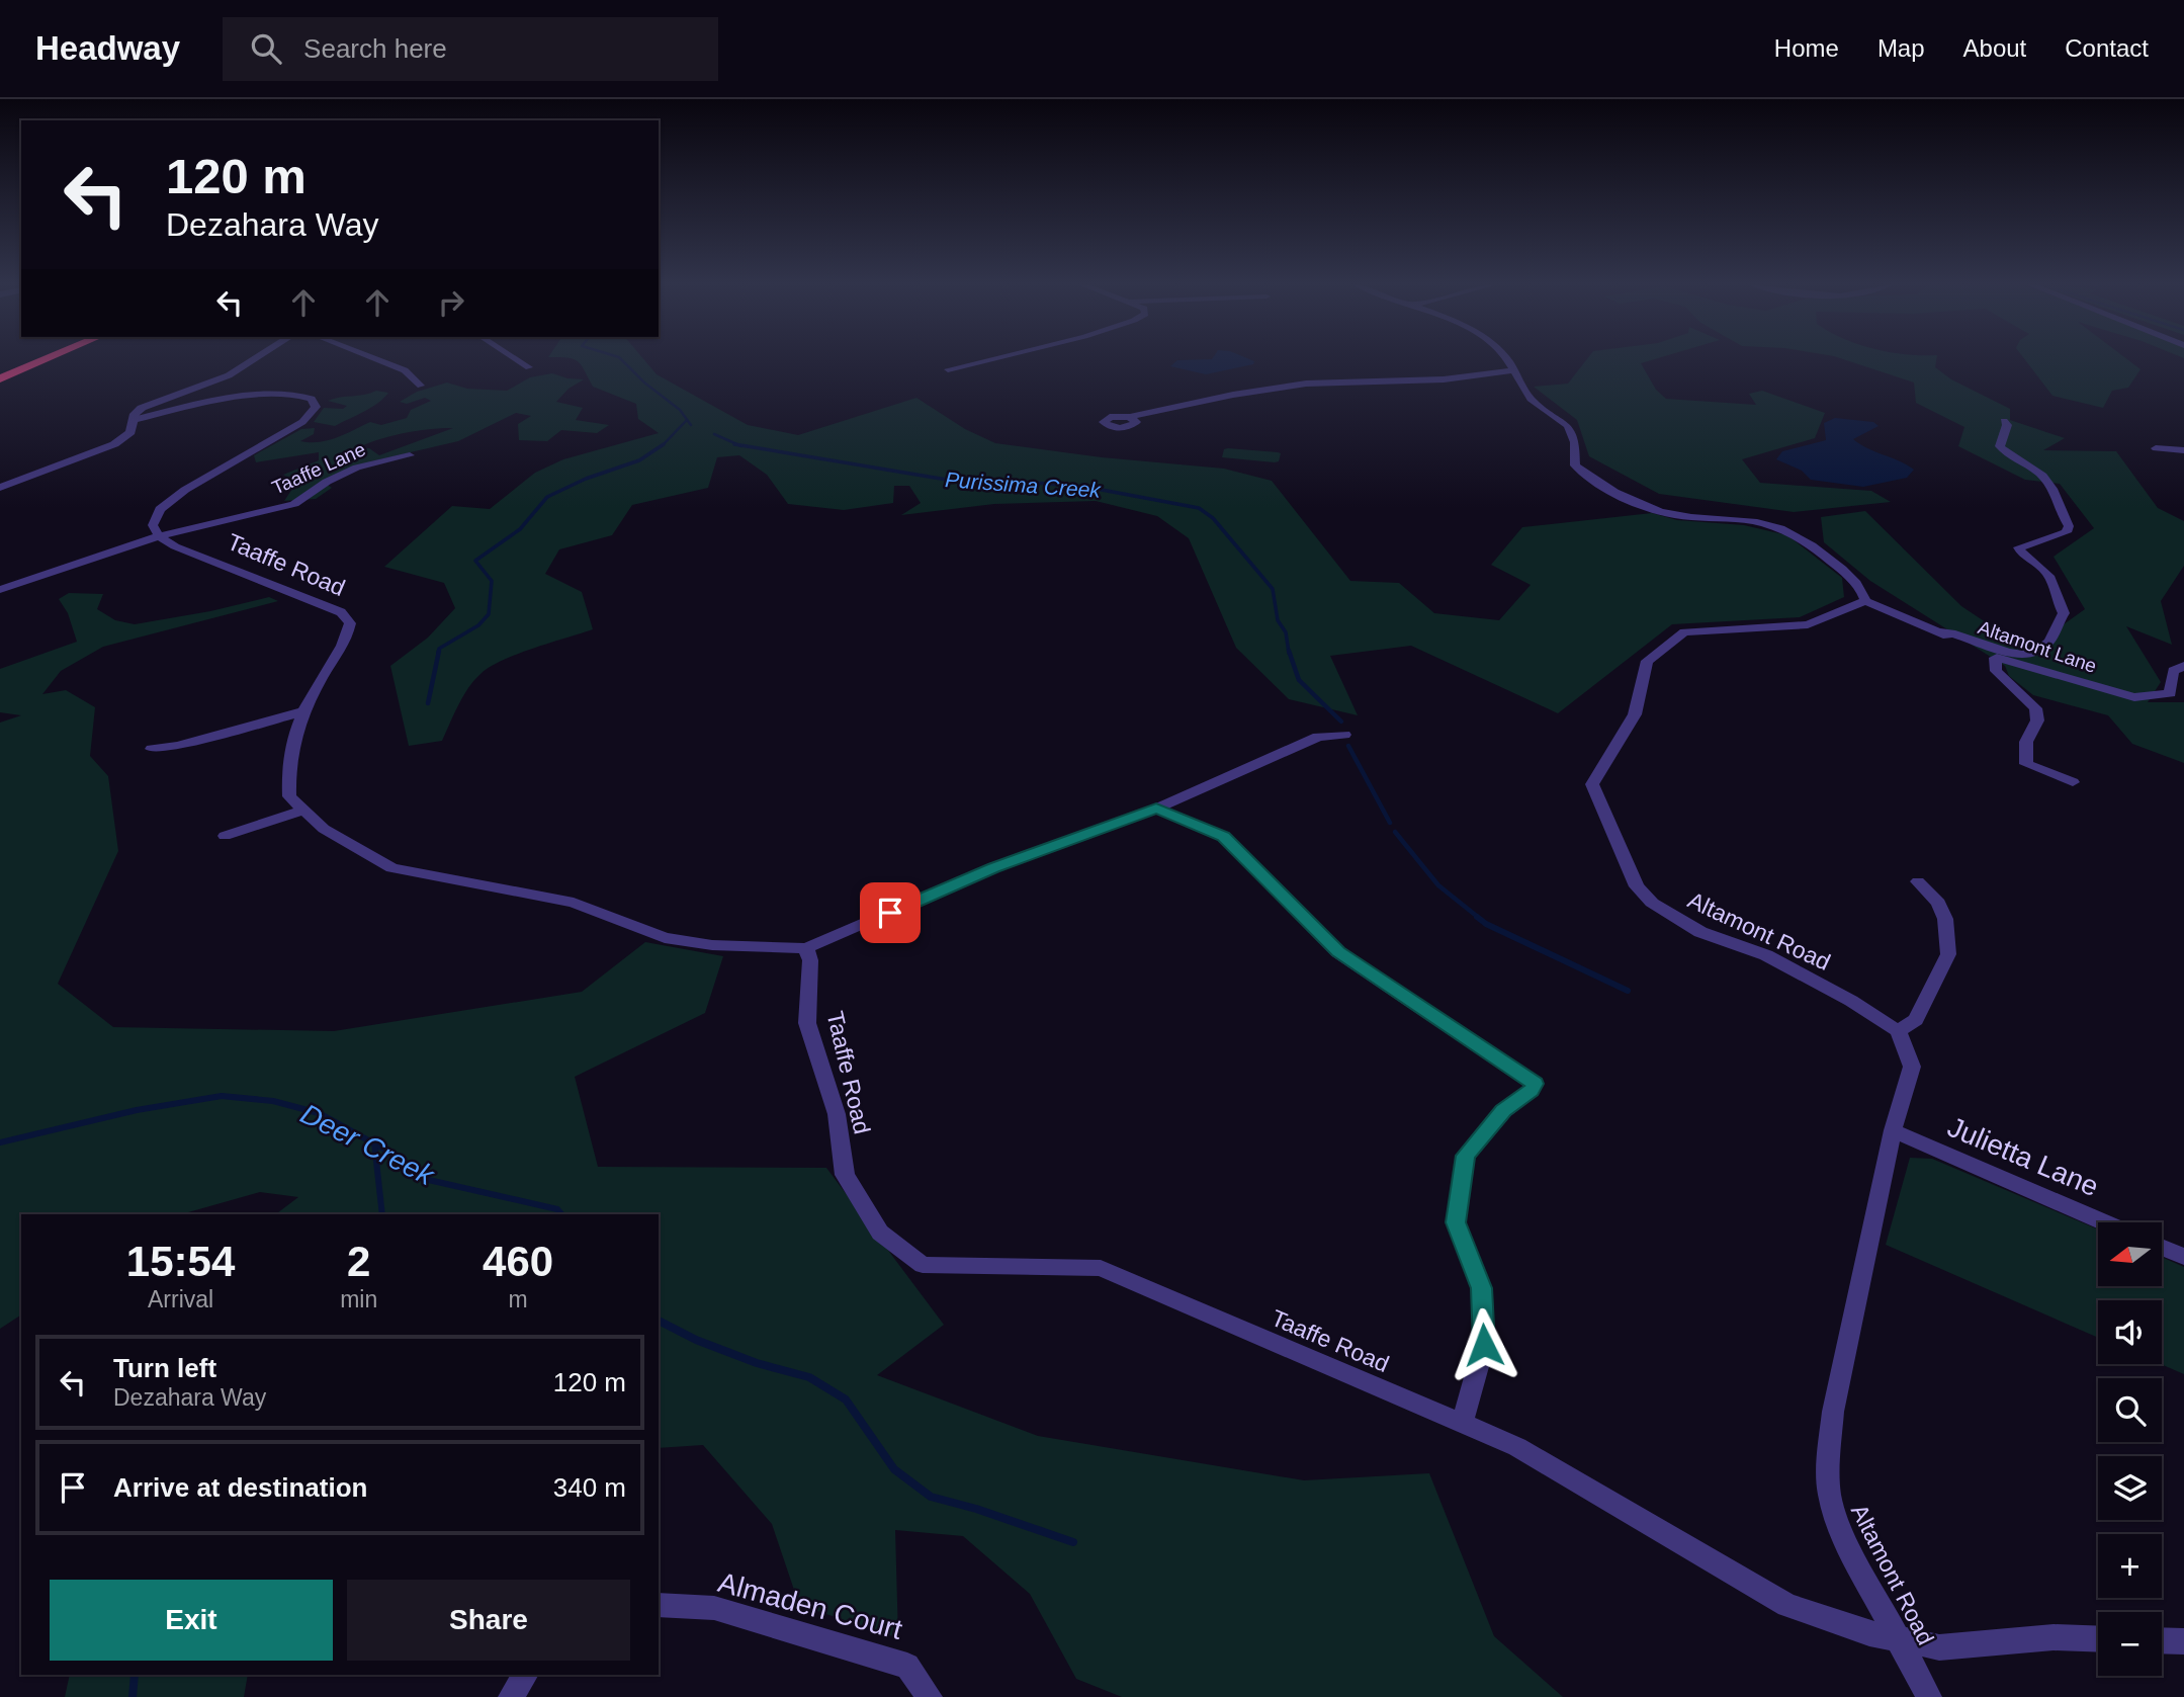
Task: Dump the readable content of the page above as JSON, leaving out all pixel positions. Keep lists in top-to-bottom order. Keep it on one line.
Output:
{"streets":{"street":["Taaffe Lane","Taaffe Road","Altamont Lane","Altamont Road","Julietta Lane","Almaden Court"]},"crossings":[["Taaffe Lane","Taaffe Road"],["Taaffe Road","Altamont Road"],["Altamont Lane","Altamont Road"],["Altamont Road","Julietta Lane"]],"water":["Purissima Creek","Deer Creek"],"north":"left","page":{"header":"Headway","search":"Search here","nav":["Home","Map","About","Contact"],"turn":["120 m","Dezahara Way"],"eta":["15:54","Arrival","2","min","460","m"],"map_buttons":["+","−"],"list":[{"name":"Turn left","note":"Dezahara Way","value":"120 m"},{"name":"Arrive at destination","value":"340 m"}],"buttons":["Exit","Share"]}}
